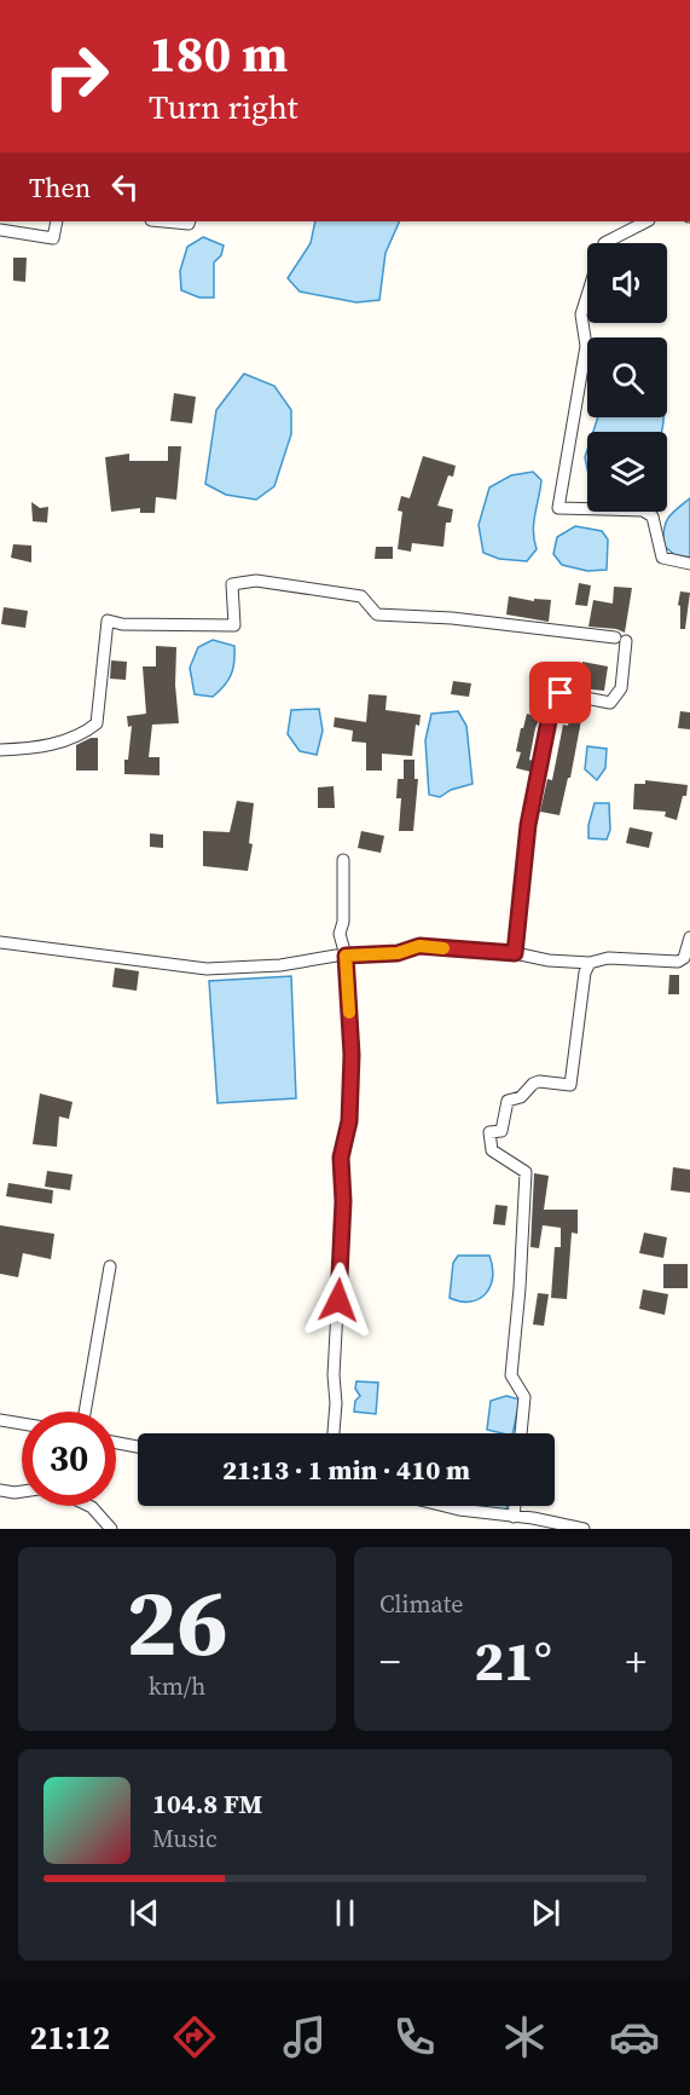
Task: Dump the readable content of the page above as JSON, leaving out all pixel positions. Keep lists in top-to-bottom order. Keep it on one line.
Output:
{"page":{"turn":["180 m","Turn right"],"then":"Then","limit":"30","trip":"21:13 · 1 min · 410 m","tile":[["26","km/h"],"Climate"],"heat":["−","21°","+"],"song":["104.8 FM","Music"],"tabs":"21:12"}}
